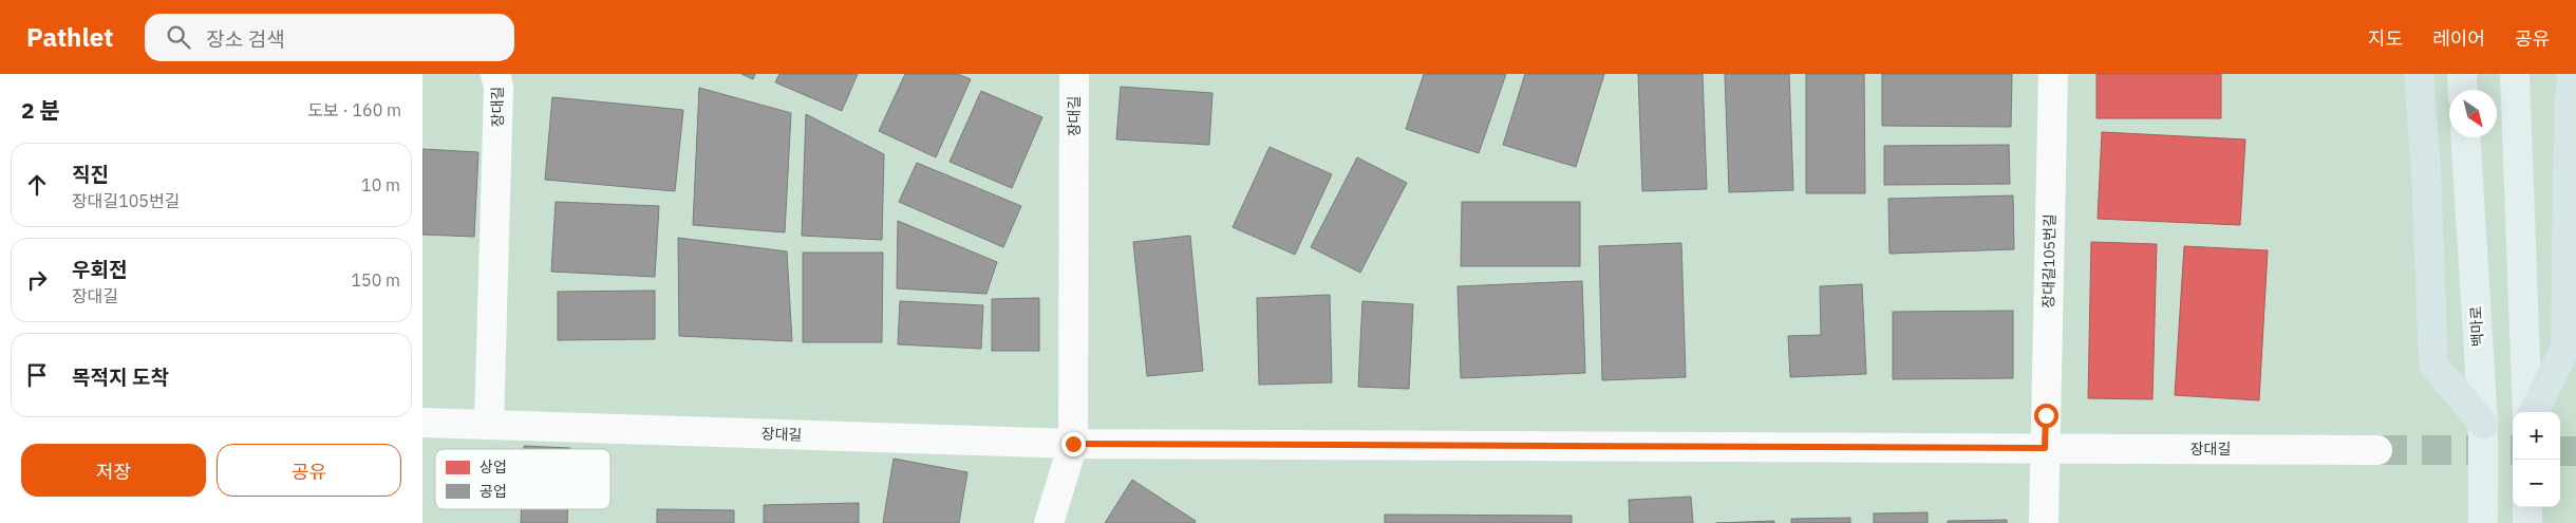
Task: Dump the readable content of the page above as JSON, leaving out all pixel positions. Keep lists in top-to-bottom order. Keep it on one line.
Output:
{"streets":{"main road":["백마로"],"street":["장대길","장대길105번길"]},"crossings":[["장대길","장대길105번길"]],"legend":["상업","공업"],"north":"bottom right","page":{"header":"Pathlet","search":"장소 검색","nav":["지도","레이어","공유"],"heading":["2 분","도보 · 160 m"],"list":[["직진","장대길105번길","10 m"],["우회전","장대길","150 m"],"목적지 도착"],"map_buttons":["+","−"],"buttons":["저장","공유"]}}
